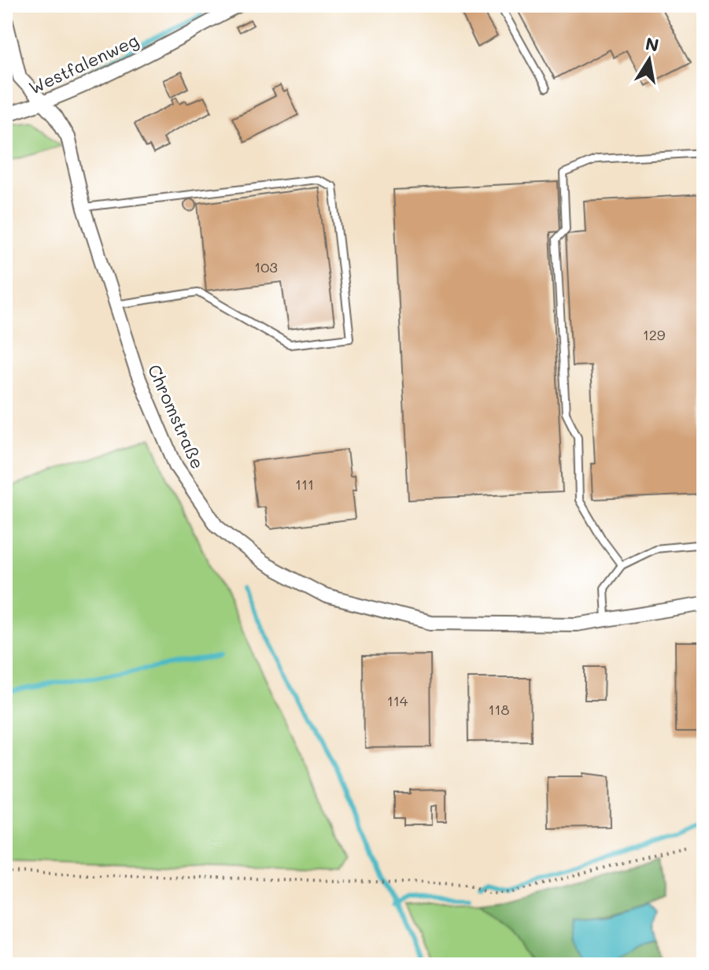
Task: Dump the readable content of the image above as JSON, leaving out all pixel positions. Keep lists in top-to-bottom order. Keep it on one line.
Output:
{"streets":{"street":["Westfalenweg","Chromstraße"]},"crossings":[["Westfalenweg","Chromstraße"]],"house_numbers":["103","129","111","114","118"],"north":"top"}
